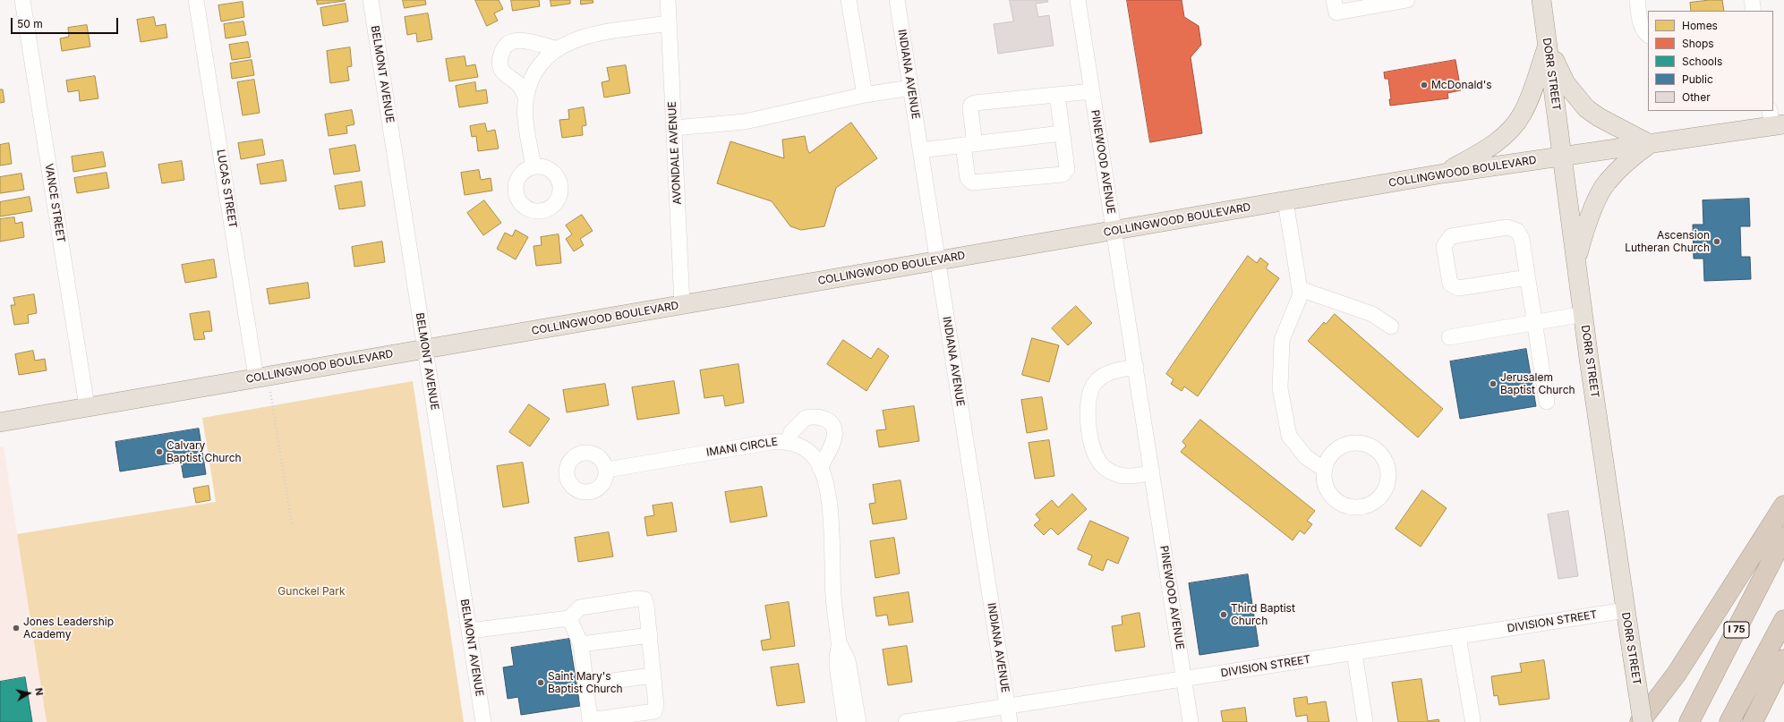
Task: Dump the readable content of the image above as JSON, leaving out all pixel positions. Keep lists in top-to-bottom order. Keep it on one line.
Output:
{"streets":{"highway":["I 75"],"main road":["DORR STREET","COLLINGWOOD BOULEVARD"],"street":["BELMONT AVENUE","INDIANA AVENUE","AVONDALE AVENUE","PINEWOOD AVENUE","LUCAS STREET","VANCE STREET","IMANI CIRCLE","DIVISION STREET"]},"crossings":[["BELMONT AVENUE","COLLINGWOOD BOULEVARD"],["INDIANA AVENUE","COLLINGWOOD BOULEVARD"],["INDIANA AVENUE","DIVISION STREET"],["DORR STREET","COLLINGWOOD BOULEVARD"],["DORR STREET","DIVISION STREET"],["AVONDALE AVENUE","COLLINGWOOD BOULEVARD"],["PINEWOOD AVENUE","COLLINGWOOD BOULEVARD"],["PINEWOOD AVENUE","DIVISION STREET"],["COLLINGWOOD BOULEVARD","LUCAS STREET"],["COLLINGWOOD BOULEVARD","VANCE STREET"]],"parks":["Gunckel Park"],"places":["McDonald's","Ascension Lutheran Church","Jerusalem Baptist Church","Calvary Baptist Church","Third Baptist Church","Jones Leadership Academy","Saint Mary's Baptist Church"],"legend":["Homes","Shops","Schools","Public","Other"],"scale_bar":"50 m","north":"right"}
